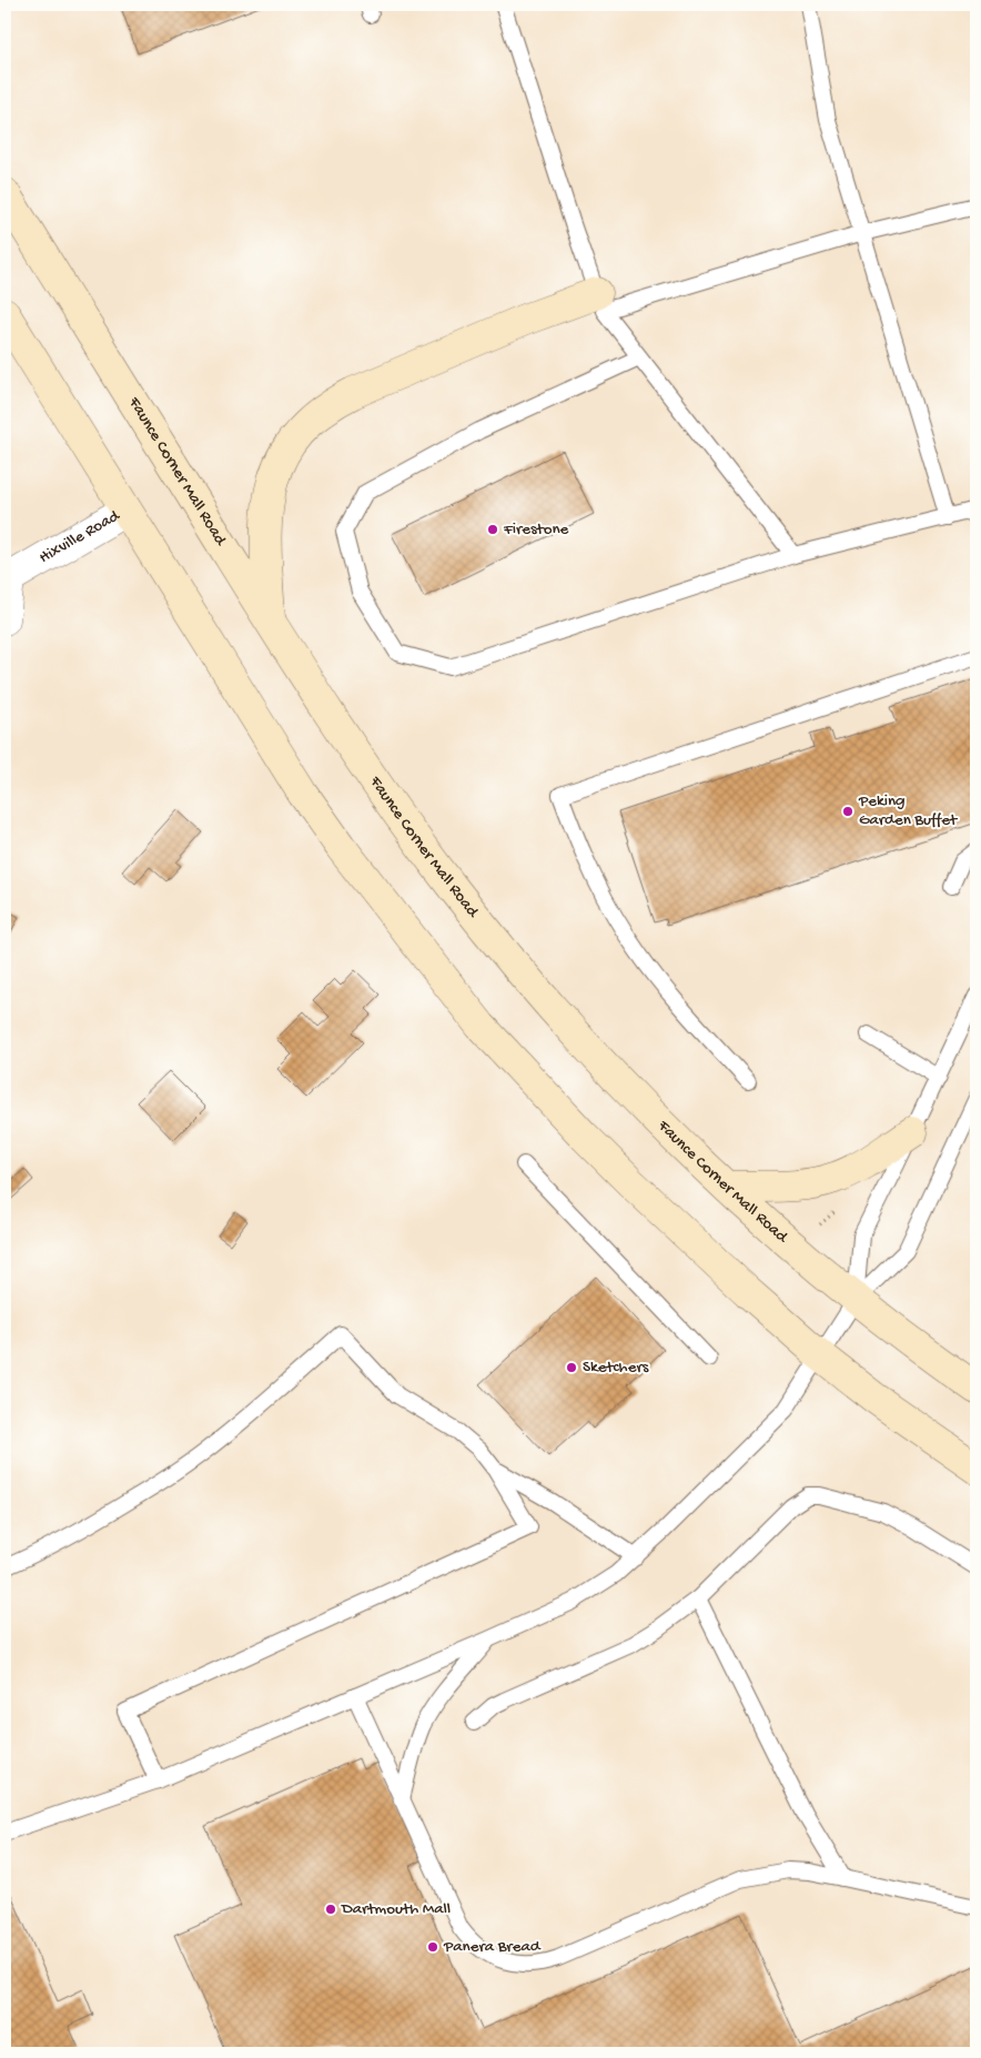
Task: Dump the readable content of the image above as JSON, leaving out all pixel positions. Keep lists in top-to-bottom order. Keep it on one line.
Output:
{"streets":{"main road":["Faunce Corner Mall Road"],"street":["Hixville Road"]},"places":["Firestone","Peking Garden Buffet","Sketchers","Dartmouth Mall","Panera Bread"]}
